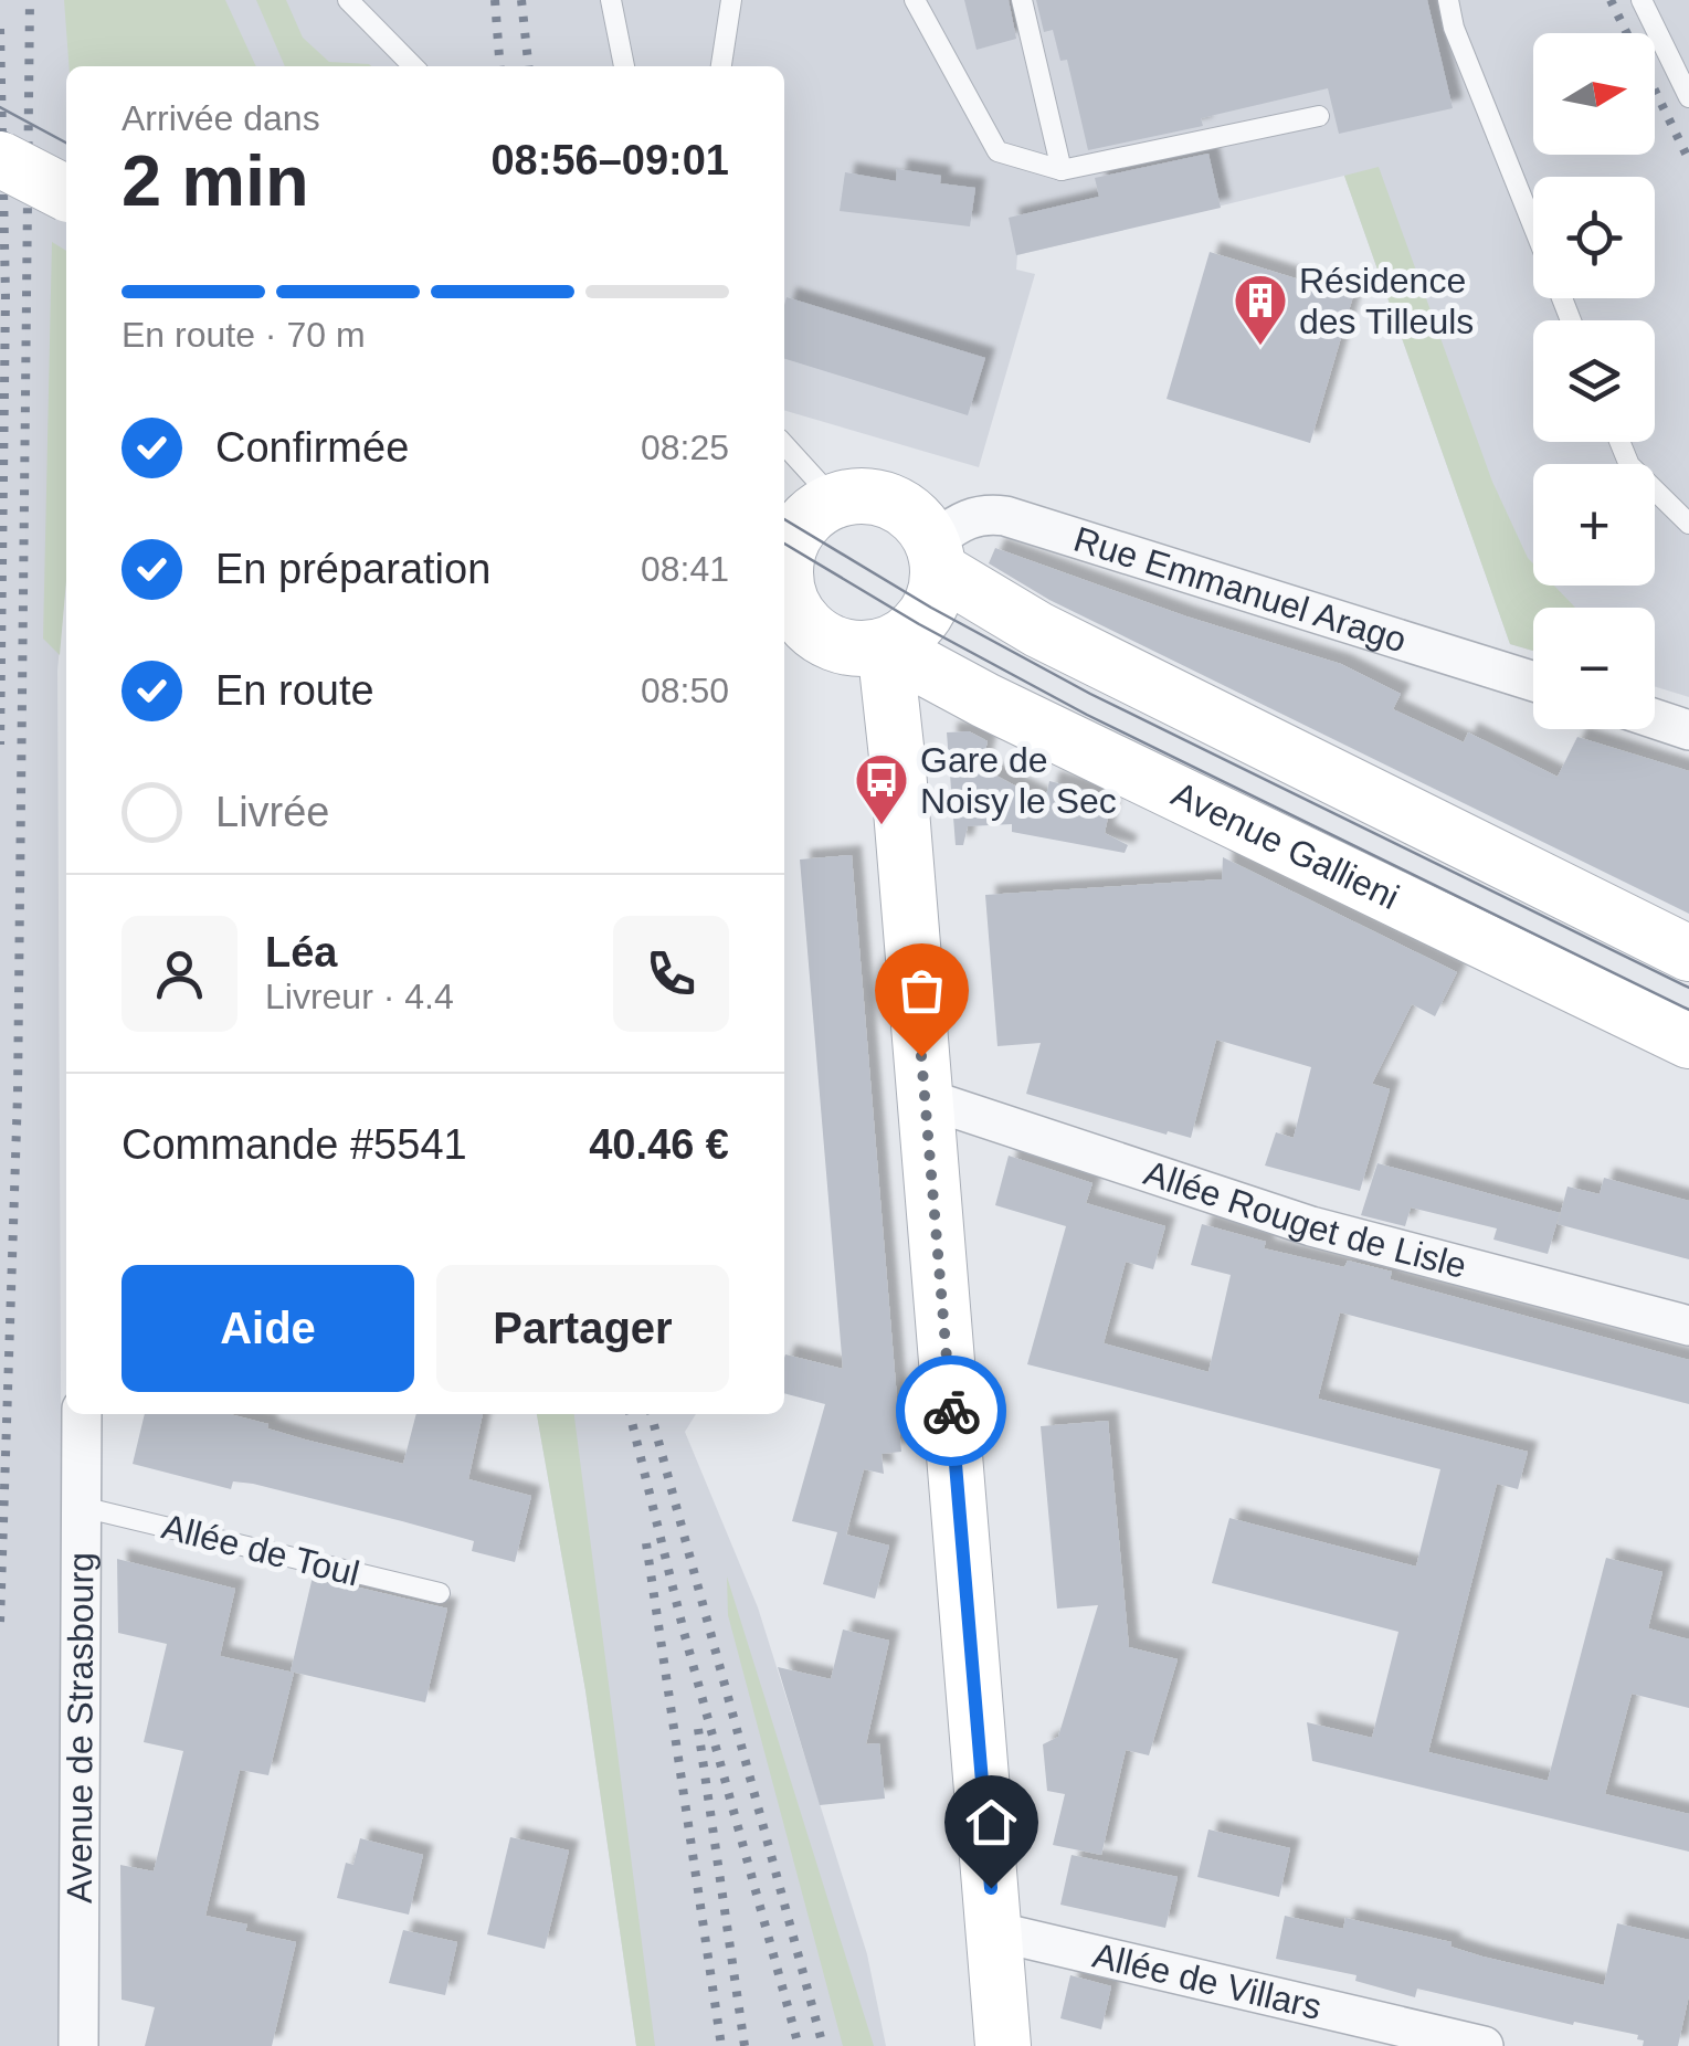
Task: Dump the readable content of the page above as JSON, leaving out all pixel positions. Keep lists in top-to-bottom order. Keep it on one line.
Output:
{"streets":{"street":["Rue Emmanuel Arago","Avenue Gallieni","Allée Rouget de Lisle","Avenue de Strasbourg","Allée de Villars"],"lane":["Allée de Toul"]},"crossings":[["Rue Emmanuel Arago","Avenue Gallieni"],["Allée de Toul","Avenue de Strasbourg"]],"places":{"building":["Résidence des Tilleuls"],"bus stop":["Gare de Noisy le Sec"]},"north":"right","page":{"map_buttons":["+","−"],"heading":["2 min","Arrivée dans","08:56–09:01"],"panel":["Léa","Livreur · 4.4","Commande #5541","40.46 €"],"bar":"En route · 70 m","list":[["Confirmée","08:25"],["En préparation","08:41"],["En route","08:50"],"Livrée"],"buttons":["Aide","Partager"]}}
